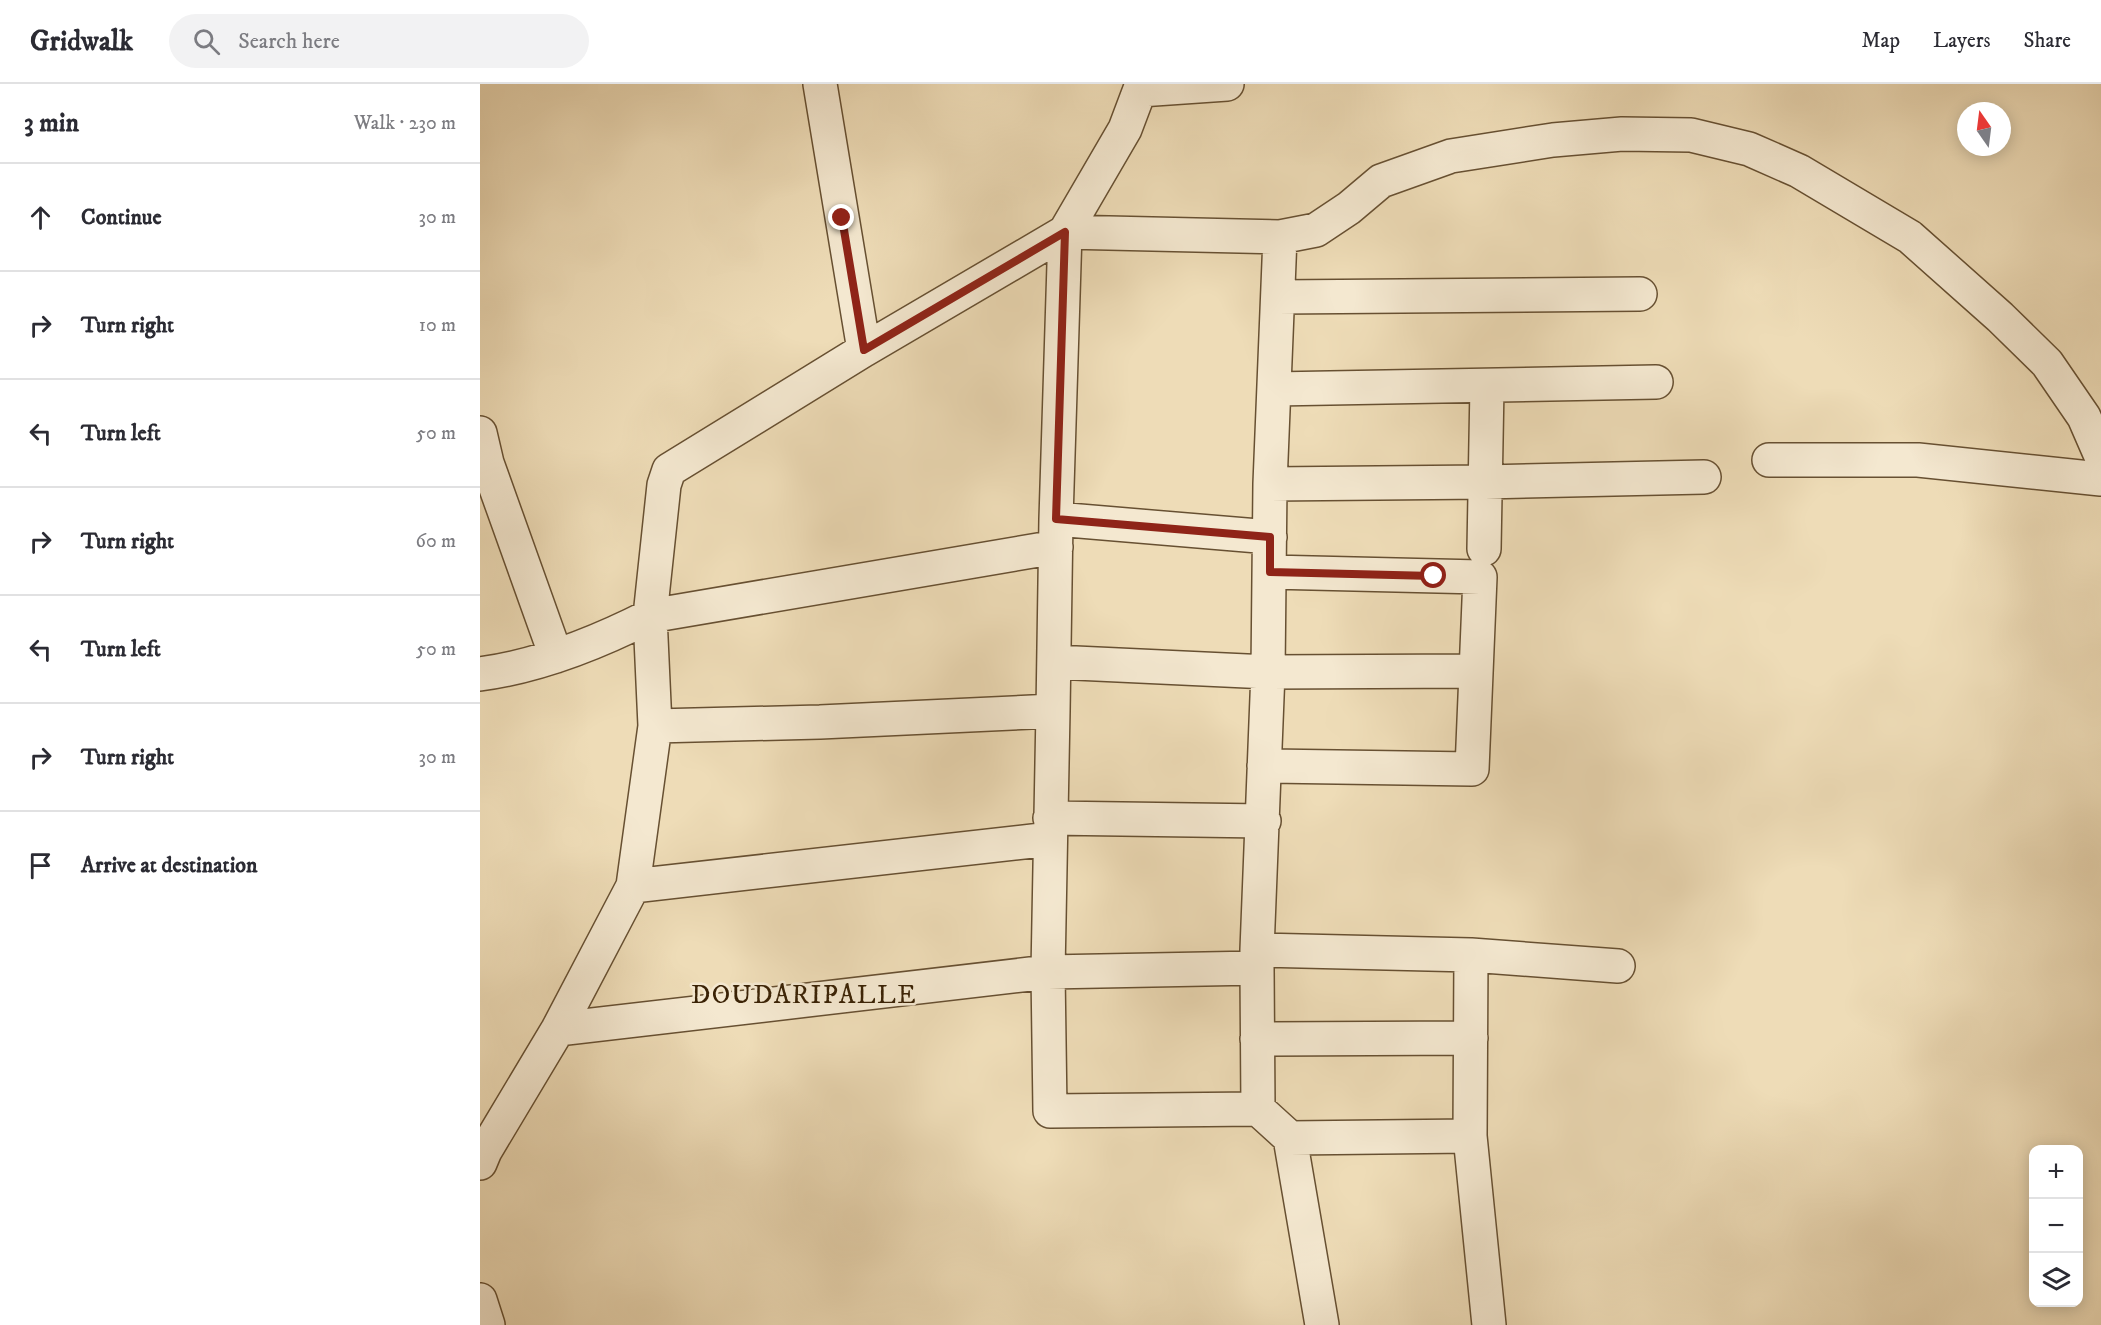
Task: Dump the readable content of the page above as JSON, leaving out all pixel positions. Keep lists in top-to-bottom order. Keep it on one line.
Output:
{"districts":["DOUDARIPALLE"],"north":"top","page":{"header":"Gridwalk","search":"Search here","nav":["Map","Layers","Share"],"heading":["3 min","Walk · 230 m"],"list":[["Continue","30 m"],["Turn right","10 m"],["Turn left","50 m"],["Turn right","60 m"],["Turn left","50 m"],["Turn right","30 m"],"Arrive at destination"],"map_buttons":["+","−"]}}
